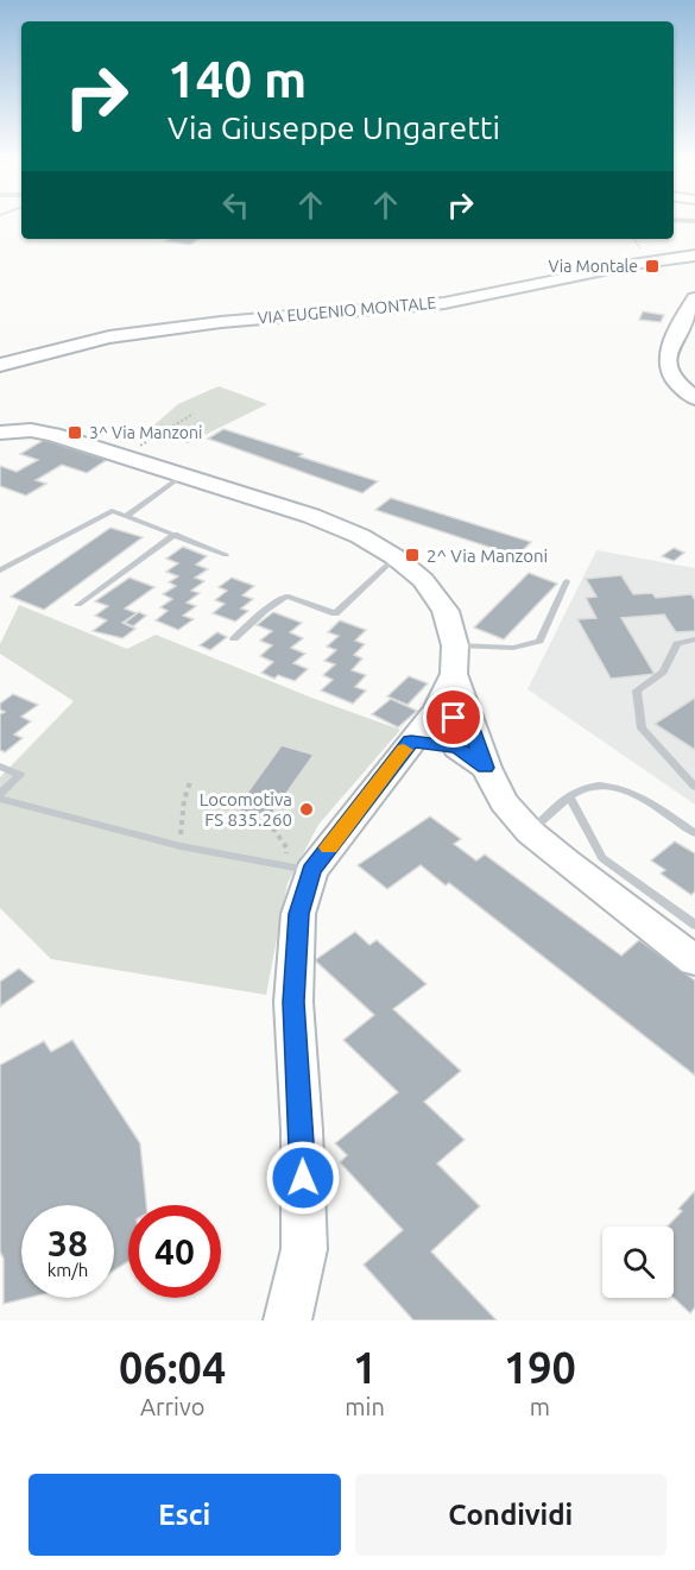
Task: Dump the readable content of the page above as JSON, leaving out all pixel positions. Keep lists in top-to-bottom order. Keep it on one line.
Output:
{"streets":{"street":["VIA EUGENIO MONTALE"]},"places":{"transit":["Via Montale","3^ Via Manzoni","2^ Via Manzoni"],"other":["Locomotiva FS 835.260"]},"page":{"turn":["140 m","Via Giuseppe Ungaretti"],"speed":"38 km/h","limit":"40","eta":["06:04","Arrivo","1","min","190","m"],"buttons":["Esci","Condividi"]}}
